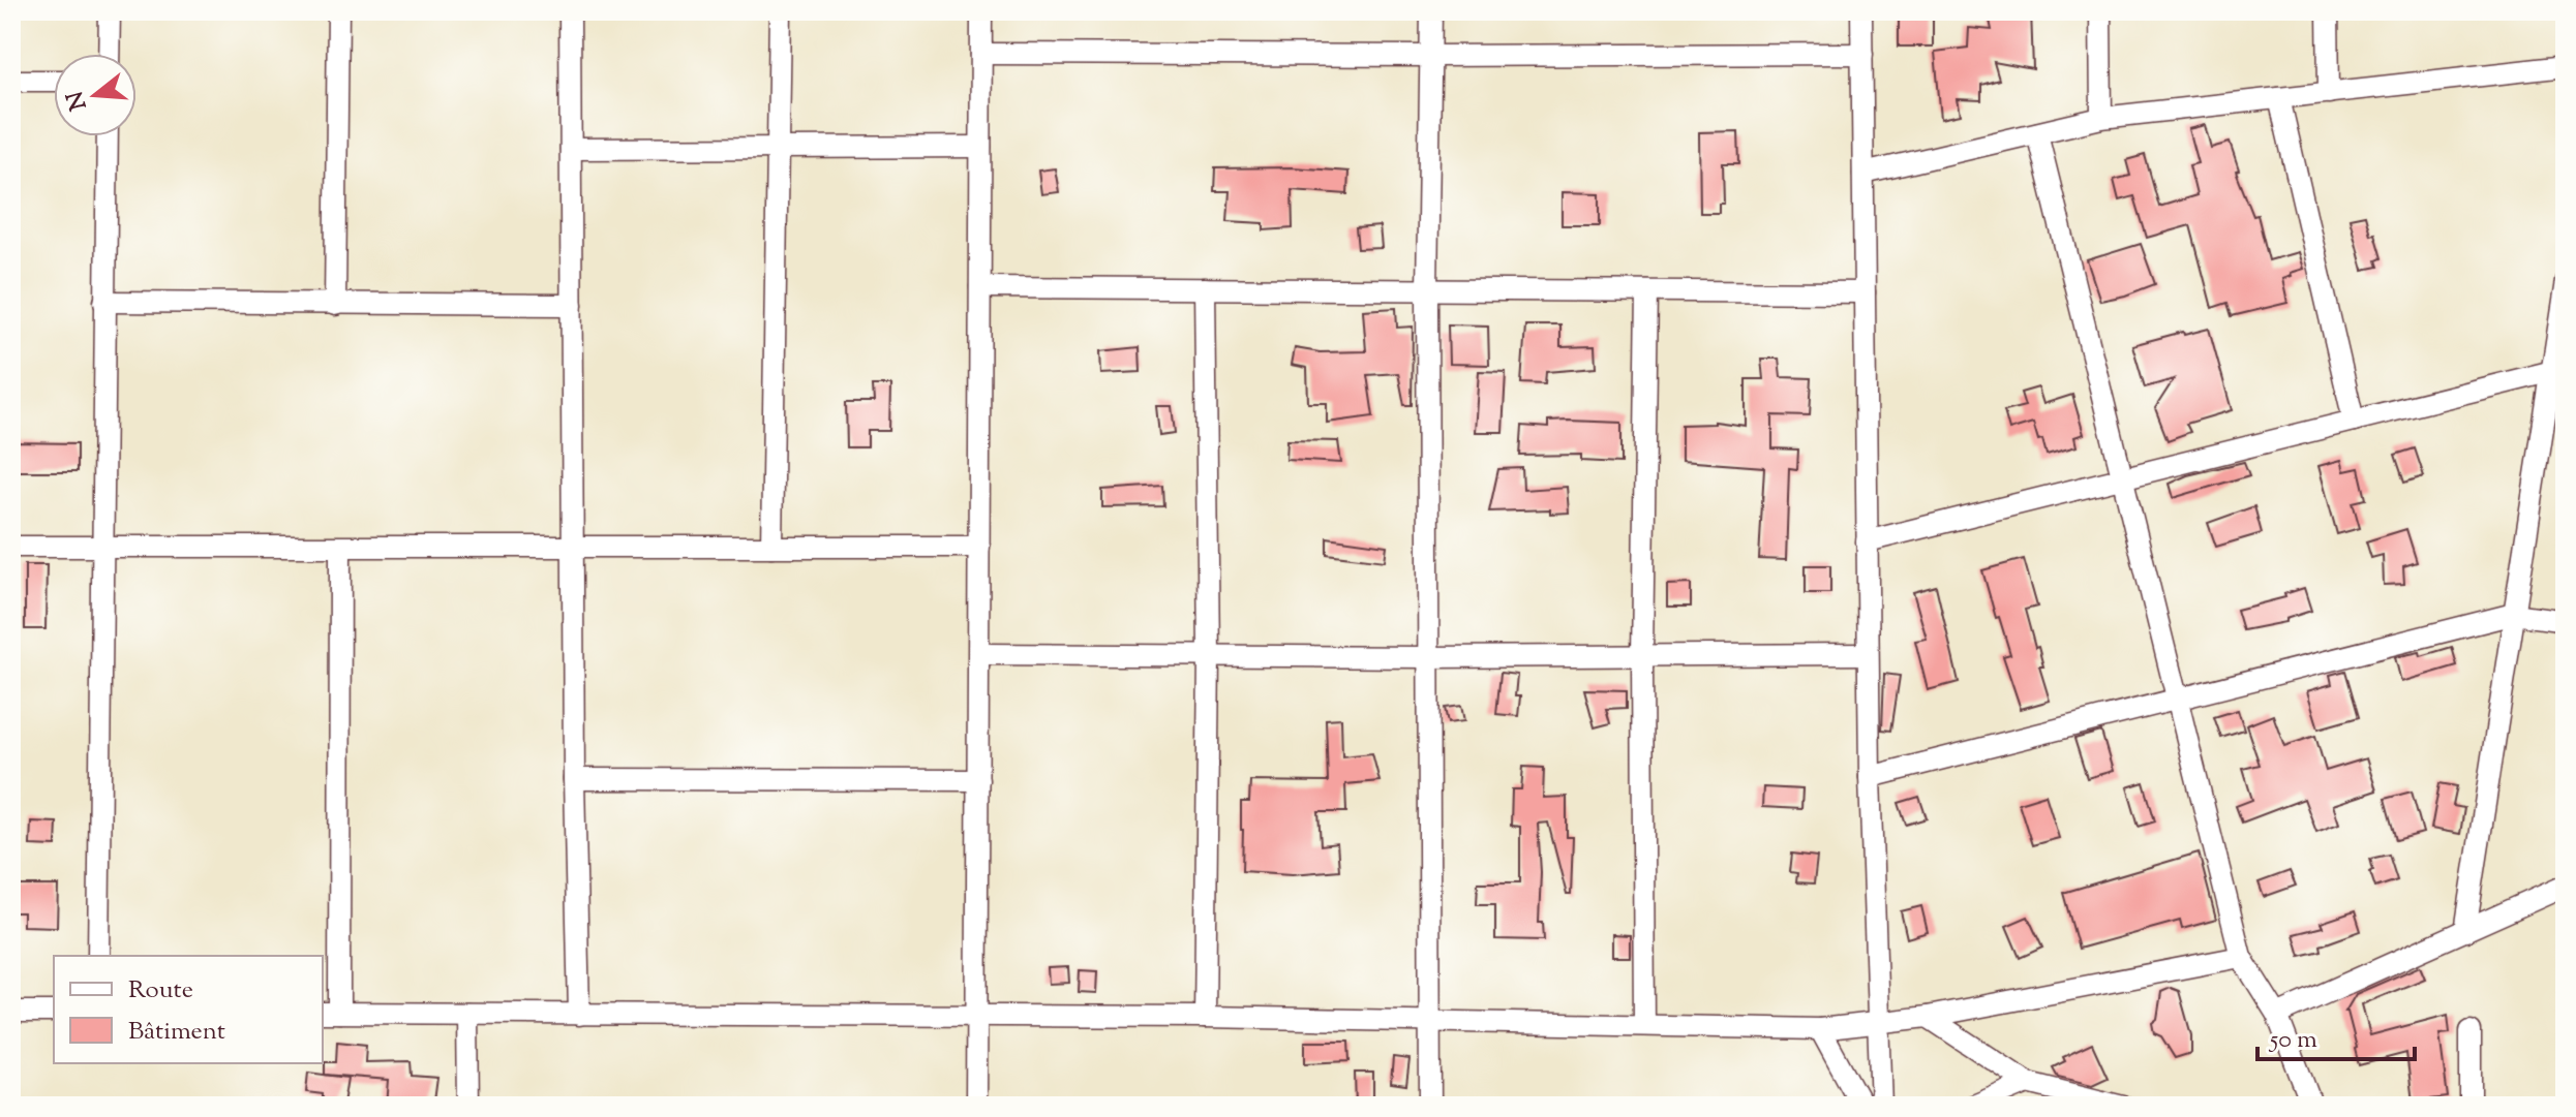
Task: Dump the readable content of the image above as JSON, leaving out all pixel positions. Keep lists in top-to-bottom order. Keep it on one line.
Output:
{"legend":["Route","Bâtiment"],"scale_bar":"50 m","north":"left"}
